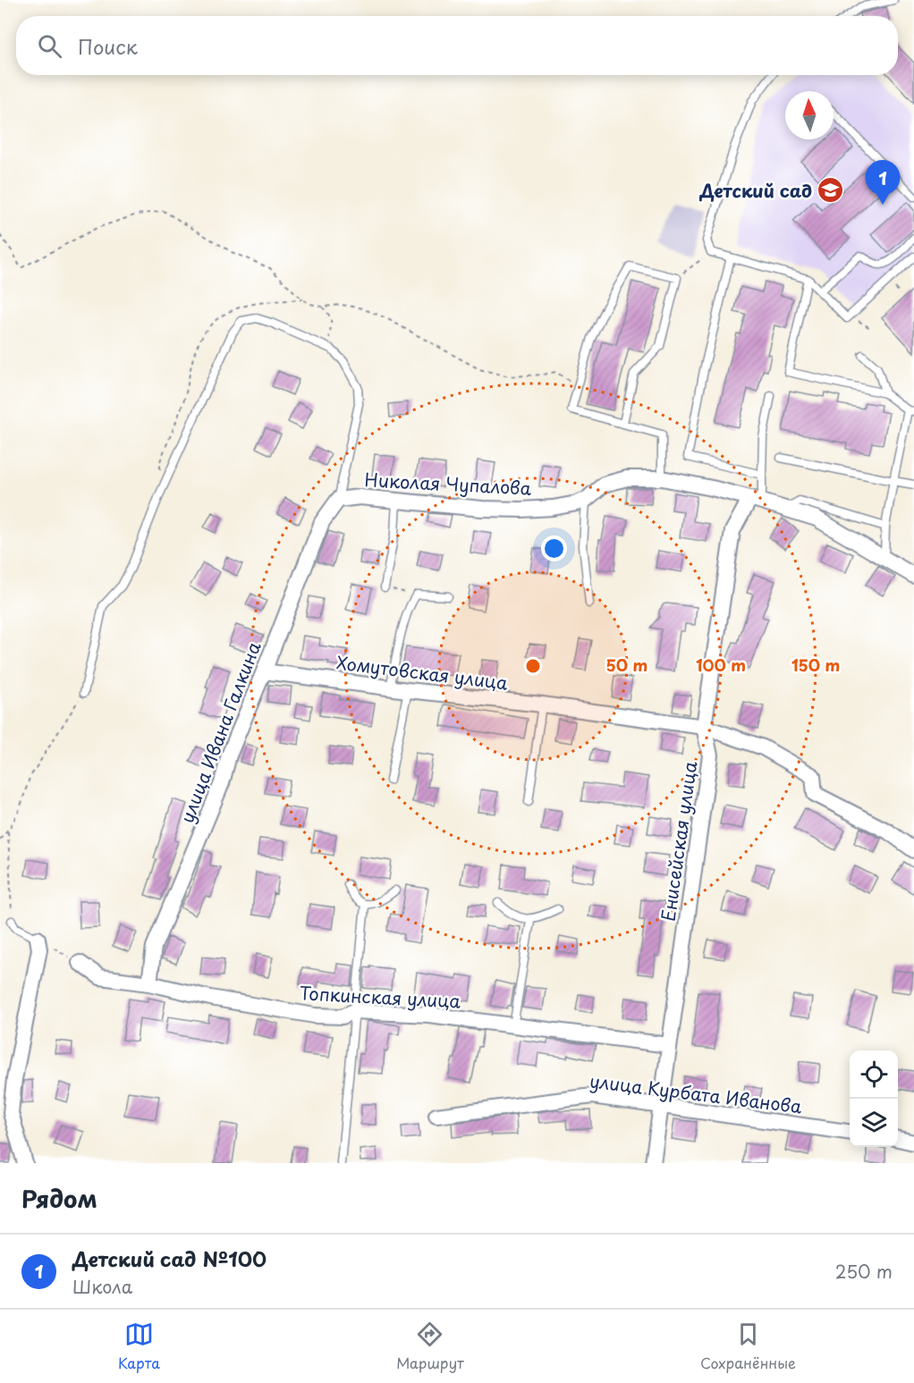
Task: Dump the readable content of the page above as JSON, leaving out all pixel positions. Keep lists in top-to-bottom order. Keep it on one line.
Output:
{"streets":{"street":["Николая Чупалова","Хомутовская улица","улица Ивана Галкина","Енисейская улица","Топкинская улица","улица Курбата Иванова"]},"crossings":[["Николая Чупалова","улица Ивана Галкина"],["Николая Чупалова","Енисейская улица"],["Хомутовская улица","улица Ивана Галкина"],["Хомутовская улица","Енисейская улица"],["улица Ивана Галкина","Топкинская улица"],["Енисейская улица","Топкинская улица"],["Енисейская улица","улица Курбата Иванова"]],"places":{"school or university":["Детский сад"]},"north":"top","page":{"search":"Поиск","pins":"1","heading":"Рядом","list":[{"mark":"1","name":"Детский сад №100","note":"Школа","value":"250 m"}],"nav":["Карта","Маршрут","Сохранённые"]},"rings":["50 m","100 m","150 m"]}
